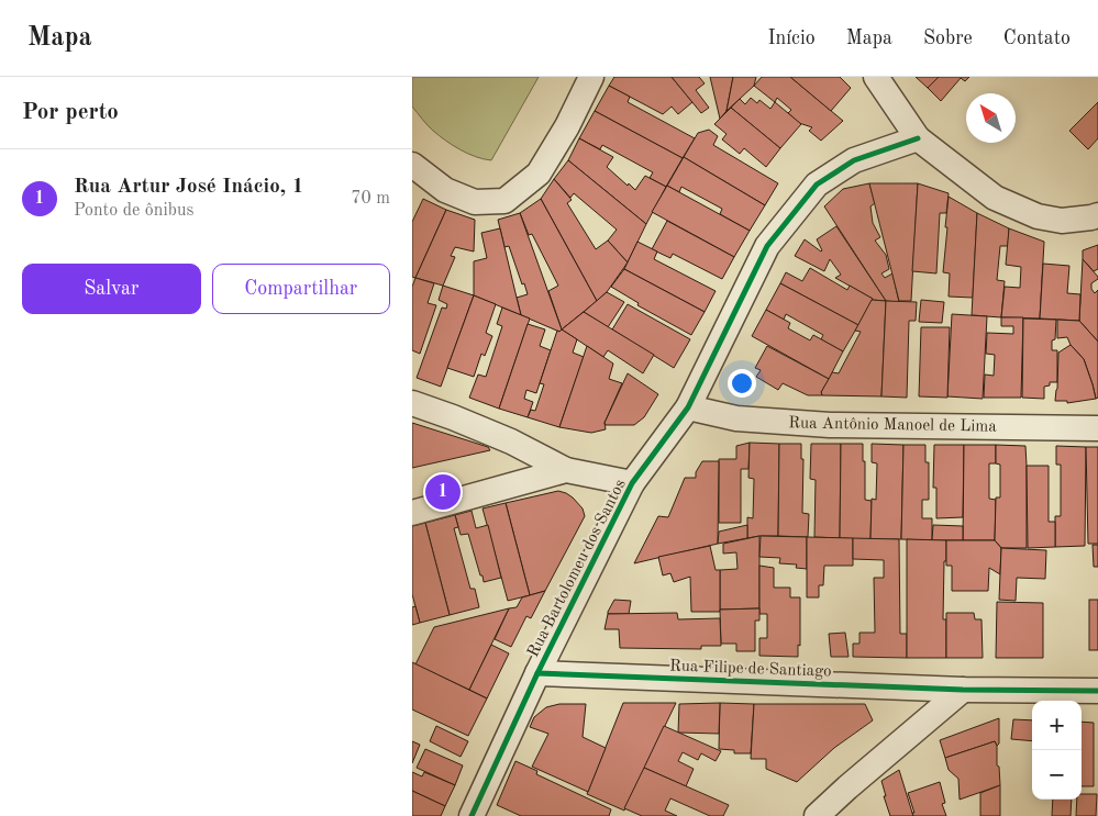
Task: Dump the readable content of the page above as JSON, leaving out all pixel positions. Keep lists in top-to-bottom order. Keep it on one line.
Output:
{"streets":{"street":["Rua Antônio Manoel de Lima","Rua Bartolomeu dos Santos","Rua Filipe de Santiago"]},"crossings":[["Rua Antônio Manoel de Lima","Rua Bartolomeu dos Santos"],["Rua Bartolomeu dos Santos","Rua Filipe de Santiago"]],"north":"top left","page":{"header":"Mapa","nav":["Início","Mapa","Sobre","Contato"],"heading":"Por perto","list":[{"mark":"1","name":"Rua Artur José Inácio, 1","note":"Ponto de ônibus","value":"70 m"}],"buttons":["Salvar","Compartilhar"],"pins":"1","map_buttons":["+","−"]}}
